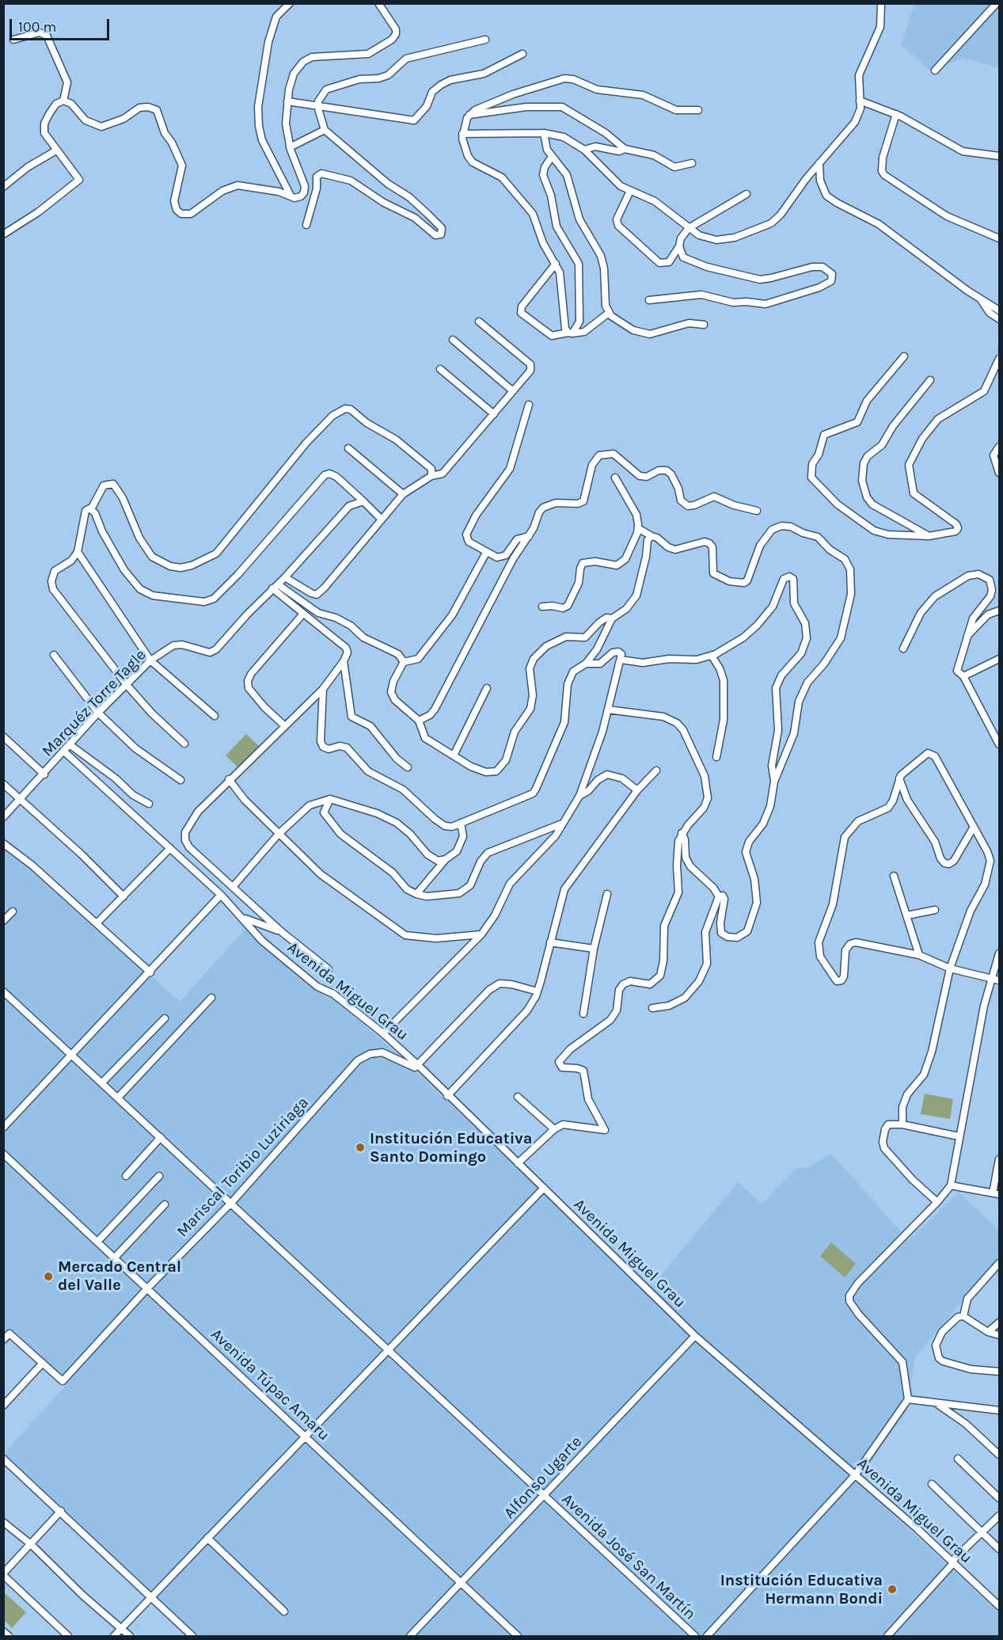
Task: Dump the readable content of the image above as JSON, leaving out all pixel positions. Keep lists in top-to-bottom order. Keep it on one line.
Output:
{"streets":{"street":["Marquéz Torre Tagle","Avenida Miguel Grau","Mariscal Toribio Luziriaga","Avenida Túpac Amaru","Alfonso Ugarte","Avenida José San Martín"]},"crossings":[["Marquéz Torre Tagle","Avenida Miguel Grau"],["Avenida Miguel Grau","Mariscal Toribio Luziriaga"],["Avenida Miguel Grau","Alfonso Ugarte"],["Mariscal Toribio Luziriaga","Avenida Túpac Amaru"],["Mariscal Toribio Luziriaga","Avenida José San Martín"],["Avenida Túpac Amaru","Alfonso Ugarte"],["Alfonso Ugarte","Avenida José San Martín"]],"places":["Institución Educativa Santo Domingo","Mercado Central del Valle","Institución Educativa Hermann Bondi"],"scale_bar":"100 m"}
